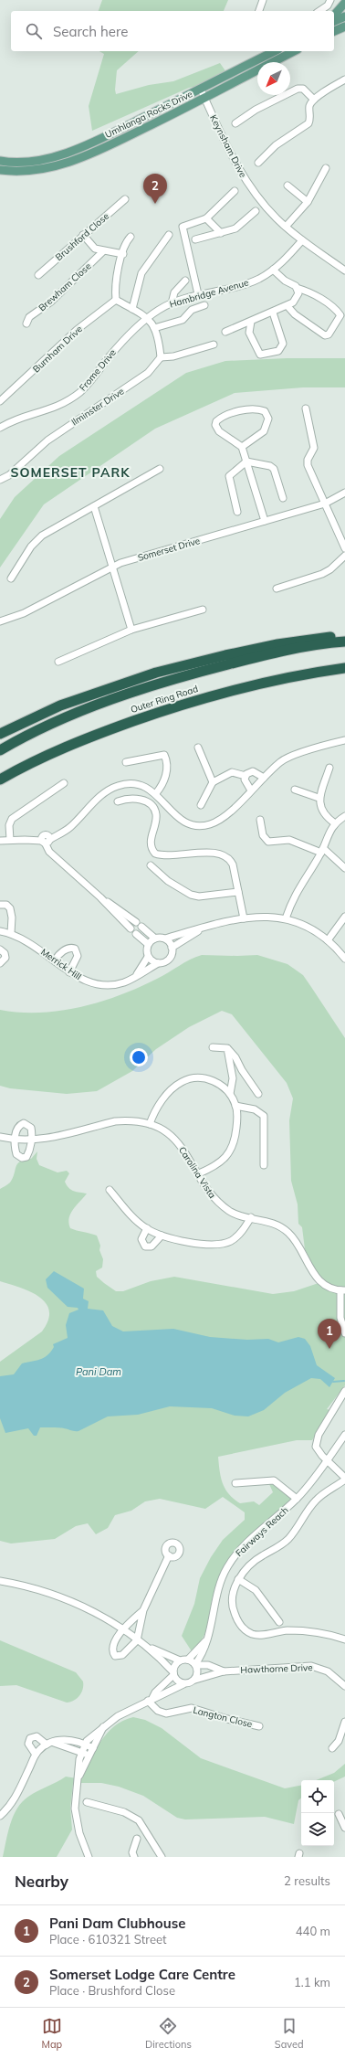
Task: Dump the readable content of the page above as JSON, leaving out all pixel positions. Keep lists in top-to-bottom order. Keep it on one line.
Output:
{"streets":{"highway":["Outer Ring Road"],"main road":["Umhlanga Rocks Drive"],"street":["Keynsham Drive","Brushford Close","Brewham Close","Hambridge Avenue","Burnham Drive","Frome Drive","Ilminster Drive","Somerset Drive","Merrick Hill","Carolina Vista","Fairways Reach","Hawthorne Drive","Langton Close"]},"crossings":[["Umhlanga Rocks Drive","Keynsham Drive"],["Keynsham Drive","Hambridge Avenue"],["Hambridge Avenue","Frome Drive"],["Fairways Reach","Hawthorne Drive"]],"districts":["SOMERSET PARK"],"water":["Pani Dam"],"north":"bottom left","page":{"search":"Search here","pins":["2","1"],"heading":["Nearby","2 results"],"list":[{"mark":"1","name":"Pani Dam Clubhouse","note":"Place · 610321 Street","value":"440 m"},{"mark":"2","name":"Somerset Lodge Care Centre","note":"Place · Brushford Close","value":"1.1 km"}],"nav":["Map","Directions","Saved"]}}
